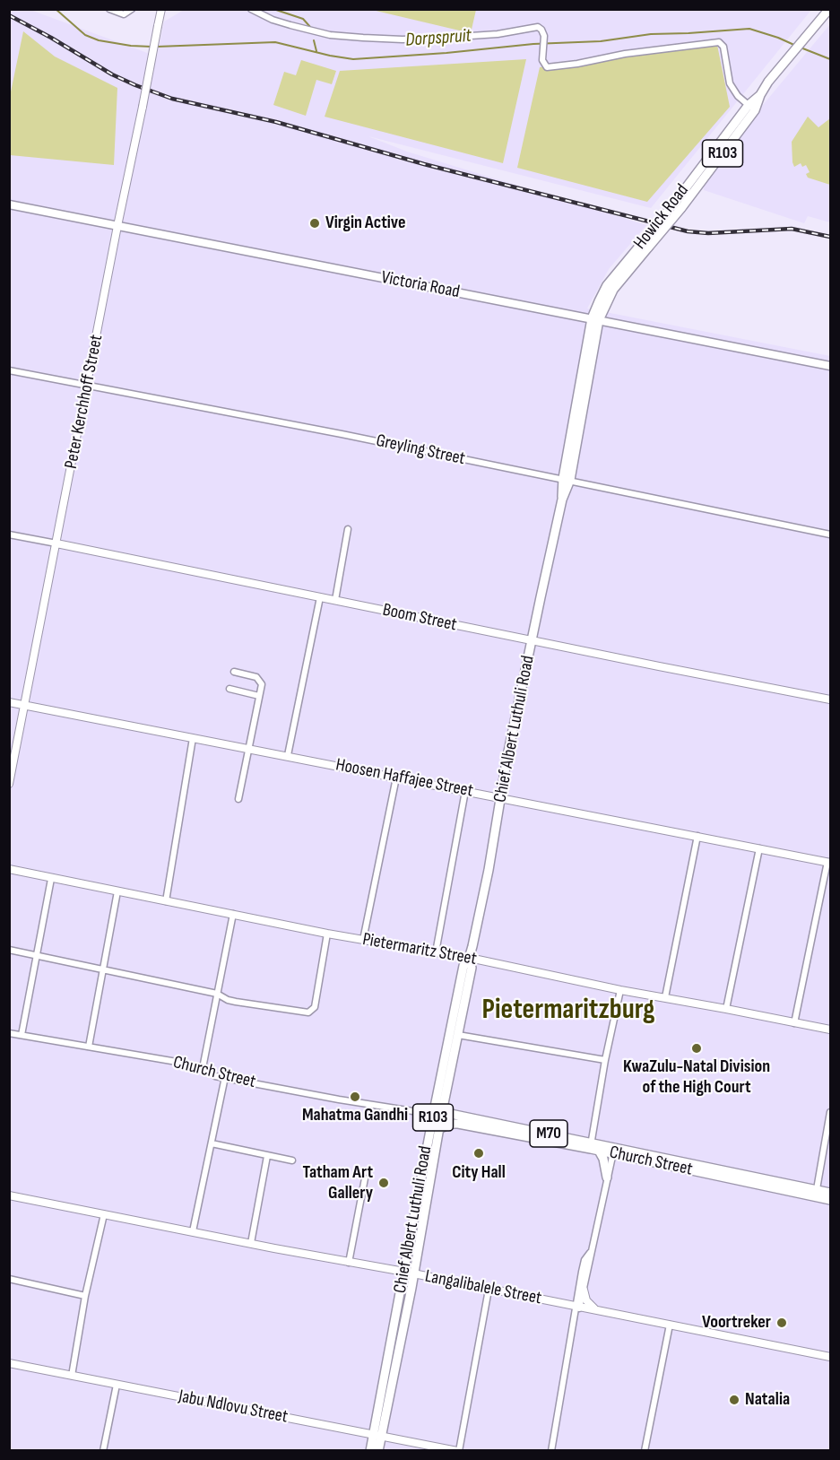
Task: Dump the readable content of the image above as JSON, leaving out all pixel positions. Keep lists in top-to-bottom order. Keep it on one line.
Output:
{"streets":{"main road":["R103","Howick Road","Victoria Road","Chief Albert Luthuli Road","Church Street","M70"],"street":["Peter Kerchhoff Street","Greyling Street","Boom Street","Hoosen Haffajee Street","Pietermaritz Street","Langalibalele Street","Jabu Ndlovu Street"]},"crossings":[["Howick Road","Victoria Road"],["Howick Road","Chief Albert Luthuli Road"],["Victoria Road","Peter Kerchhoff Street"],["Victoria Road","Chief Albert Luthuli Road"],["Peter Kerchhoff Street","Greyling Street"],["Peter Kerchhoff Street","Boom Street"],["Peter Kerchhoff Street","Hoosen Haffajee Street"],["Greyling Street","Chief Albert Luthuli Road"],["Boom Street","Chief Albert Luthuli Road"],["Chief Albert Luthuli Road","Hoosen Haffajee Street"],["Chief Albert Luthuli Road","Pietermaritz Street"],["Chief Albert Luthuli Road","Church Street"],["Chief Albert Luthuli Road","Langalibalele Street"],["Chief Albert Luthuli Road","Jabu Ndlovu Street"]],"districts":["Pietermaritzburg"],"water":["Dorpspruit"],"places":["Virgin Active","KwaZulu-Natal Division of the High Court","Mahatma Gandhi","City Hall","Tatham Art Gallery","Voortreker","Natalia"]}
